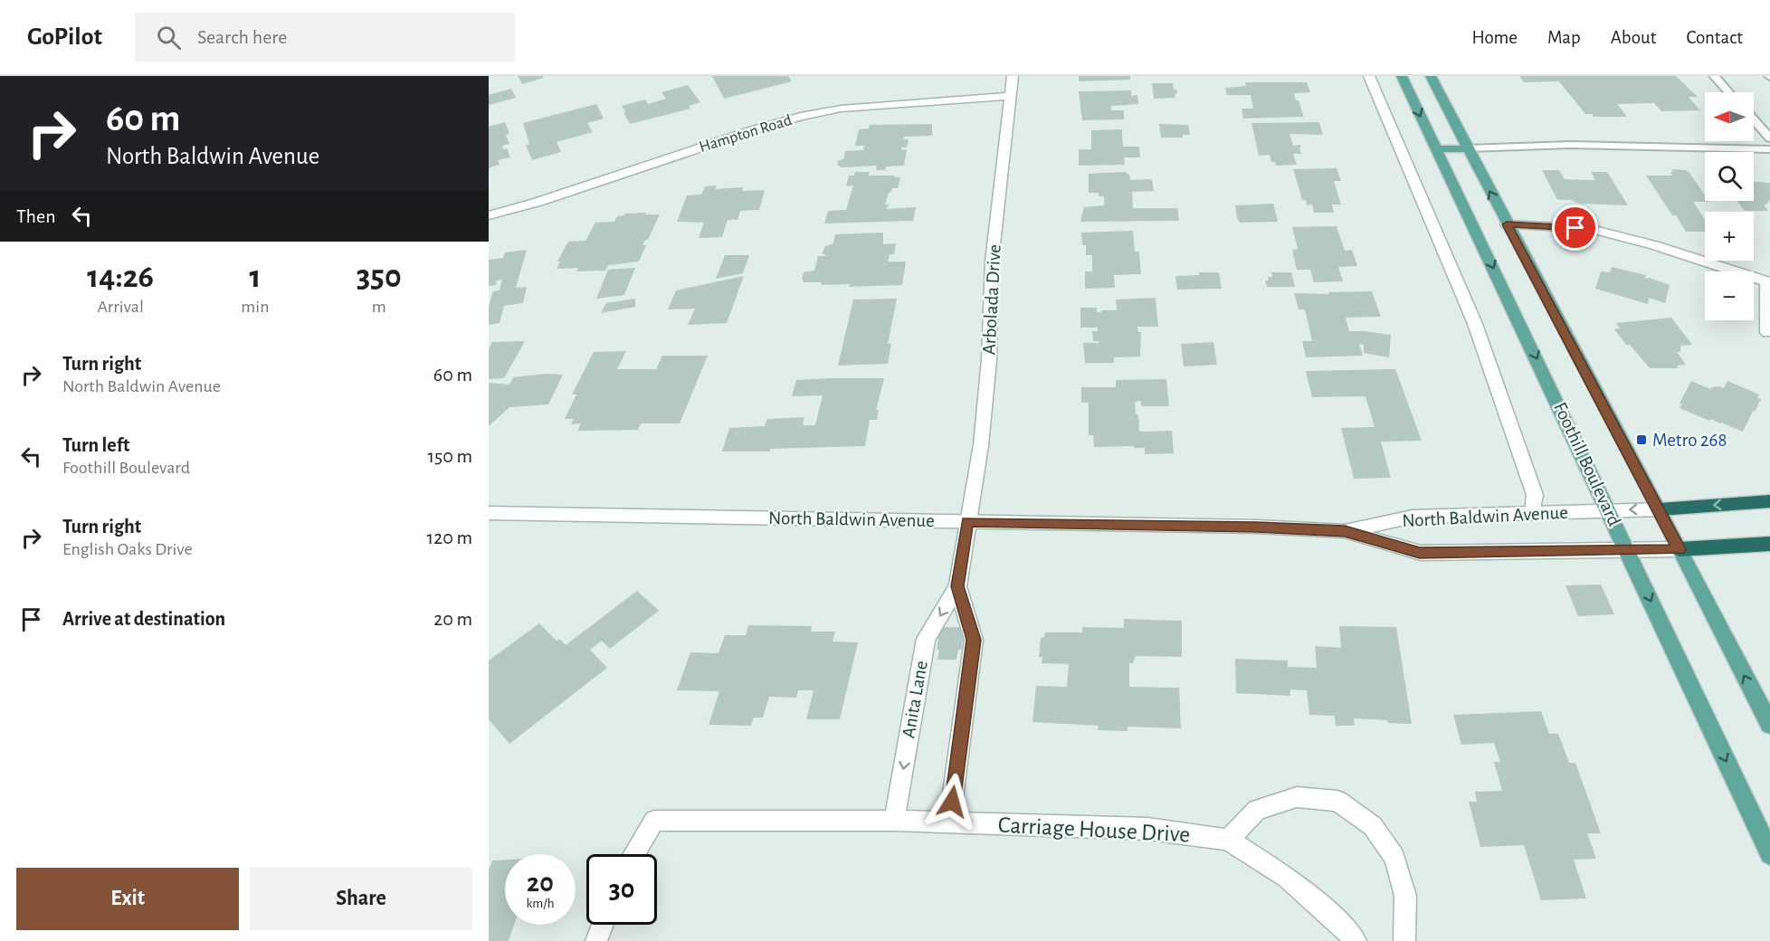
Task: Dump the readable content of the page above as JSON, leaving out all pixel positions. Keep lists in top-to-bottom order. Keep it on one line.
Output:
{"streets":{"main road":["Foothill Boulevard"],"street":["Hampton Road","Arbolada Drive","North Baldwin Avenue","Anita Lane","Carriage House Drive"]},"crossings":[["Hampton Road","Arbolada Drive"],["Arbolada Drive","North Baldwin Avenue"],["Arbolada Drive","Anita Lane"],["Foothill Boulevard","North Baldwin Avenue"],["North Baldwin Avenue","Anita Lane"],["Anita Lane","Carriage House Drive"]],"places":{"transit":["Metro 268"]},"north":"left","page":{"header":"GoPilot","search":"Search here","nav":["Home","Map","About","Contact"],"turn":["60 m","North Baldwin Avenue"],"map_buttons":["+","−"],"then":"Then","eta":["14:26","Arrival","1","min","350","m"],"list":[{"name":"Turn right","note":"North Baldwin Avenue","value":"60 m"},{"name":"Turn left","note":"Foothill Boulevard","value":"150 m"},{"name":"Turn right","note":"English Oaks Drive","value":"120 m"},{"name":"Arrive at destination","value":"20 m"}],"speed":"20 km/h","limit":"30","buttons":["Exit","Share"]}}
